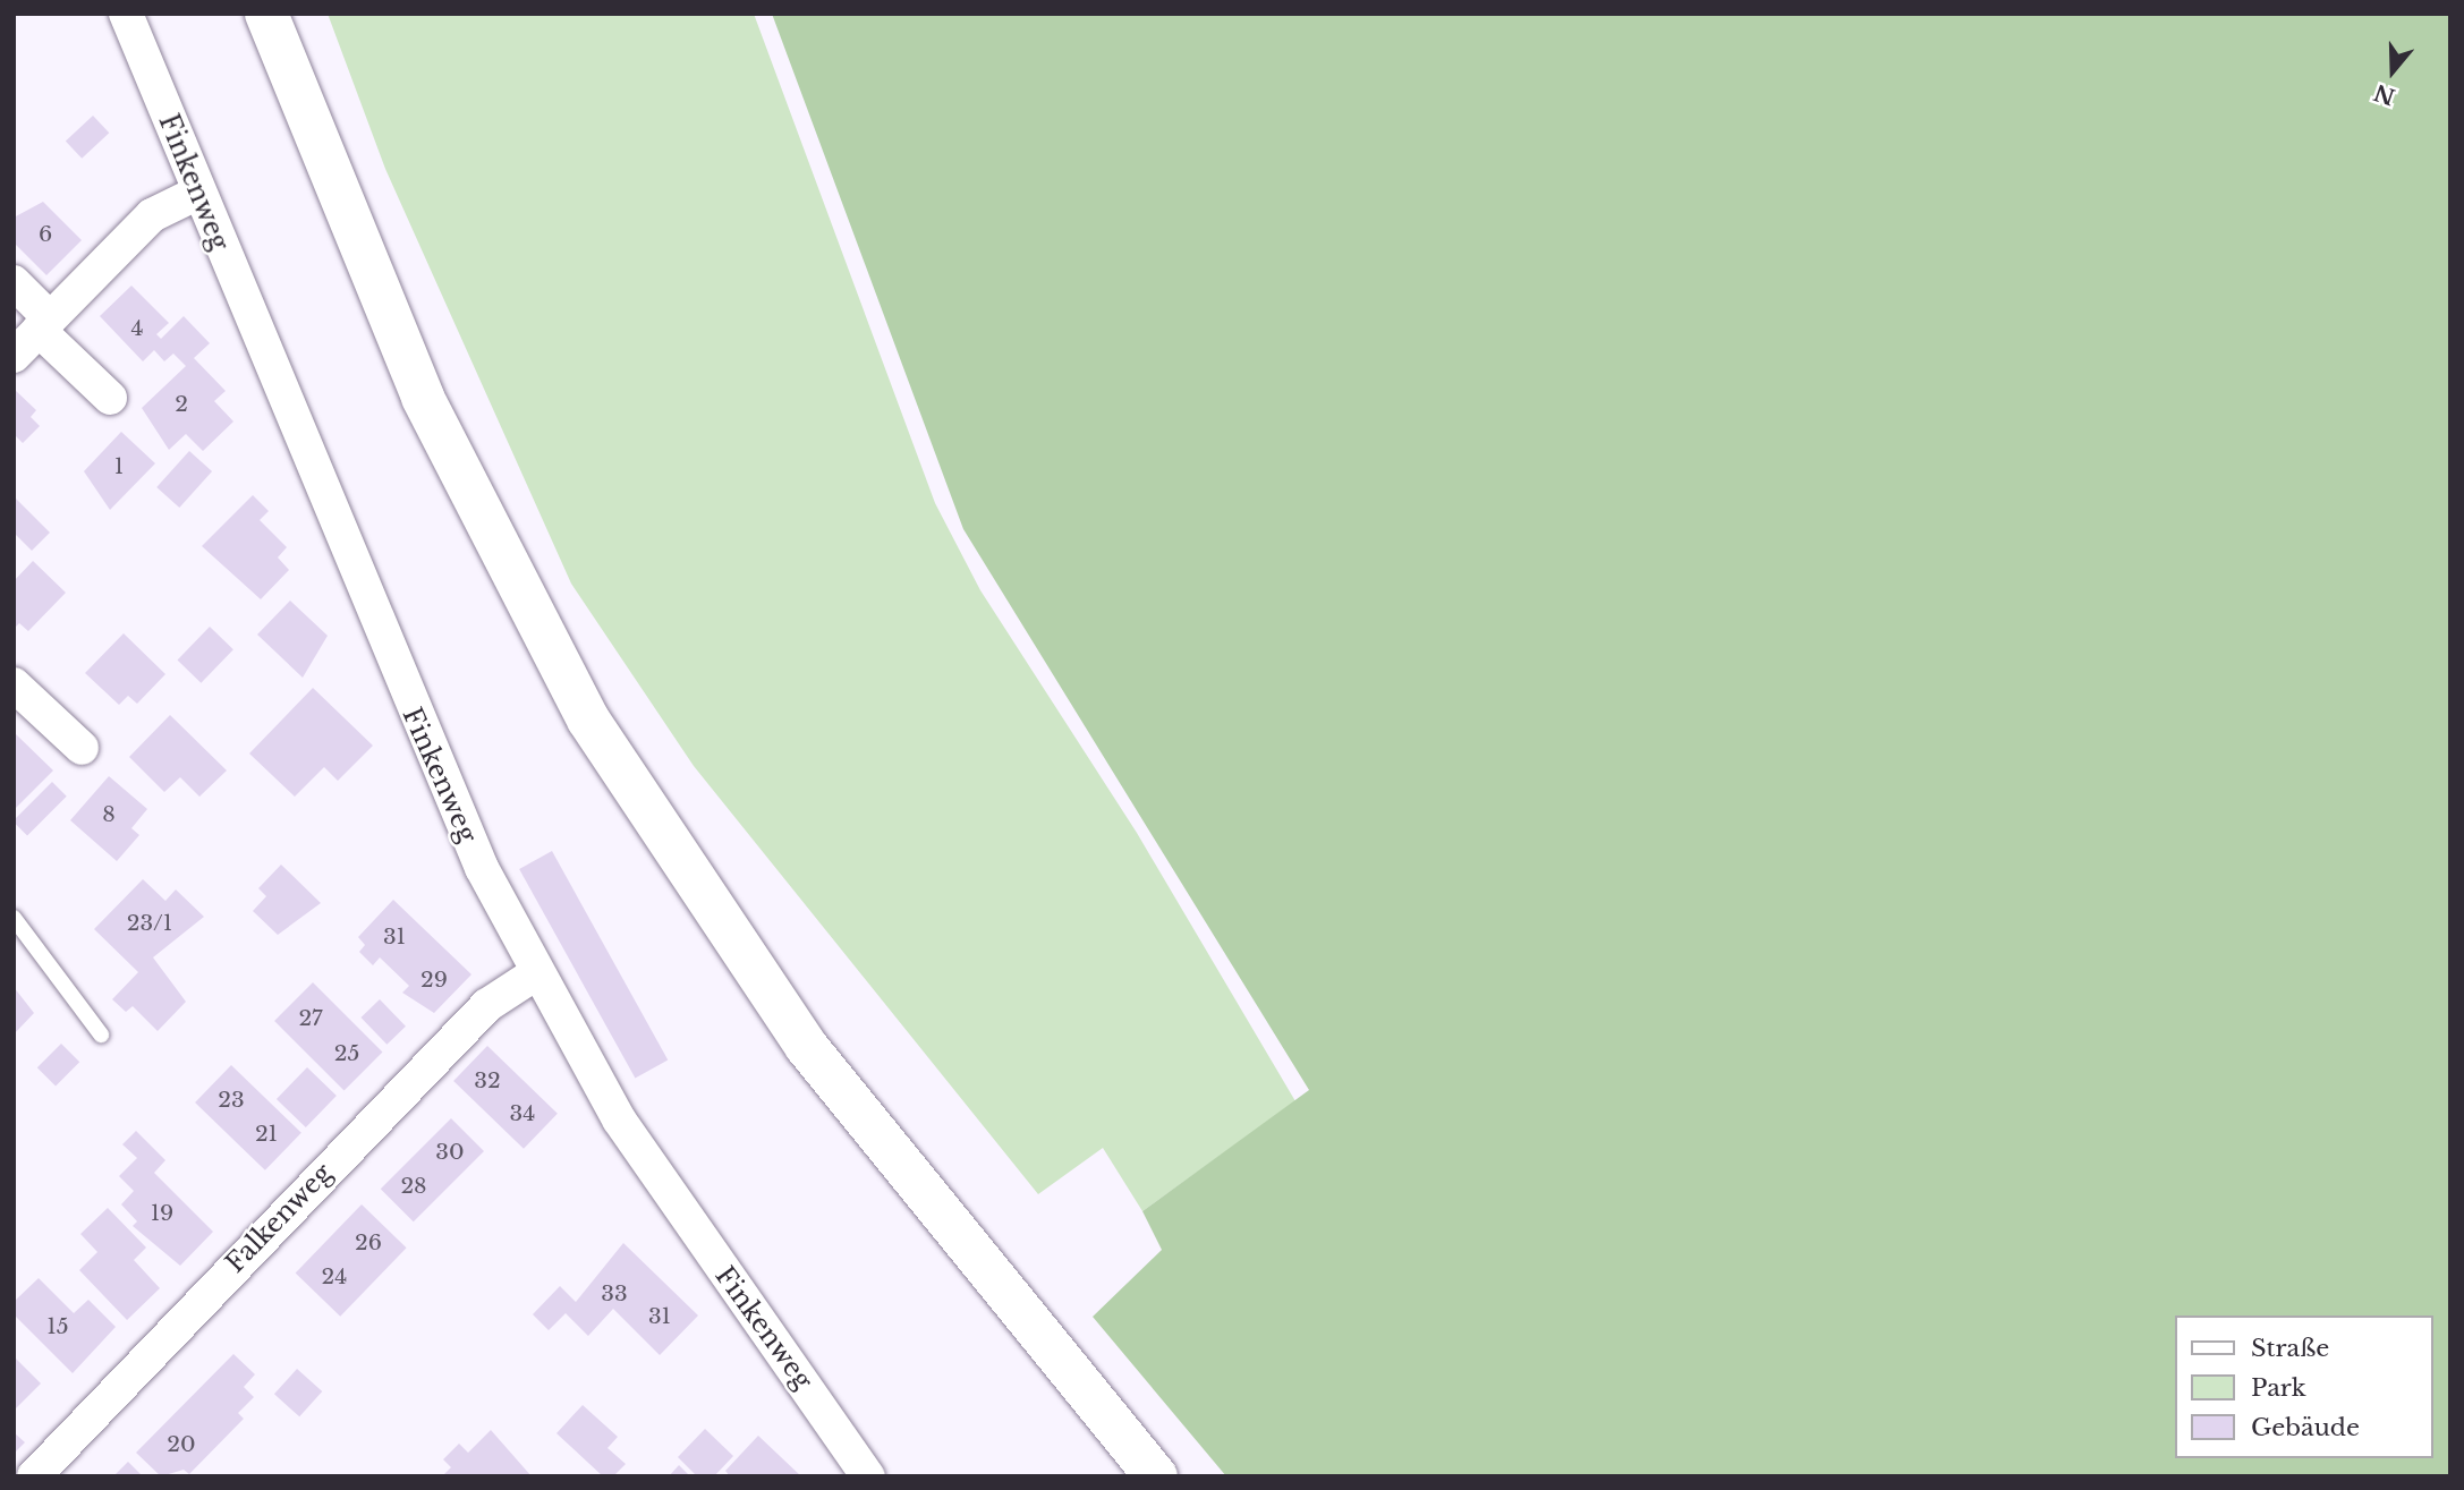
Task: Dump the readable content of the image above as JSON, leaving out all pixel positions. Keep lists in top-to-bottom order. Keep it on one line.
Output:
{"streets":{"street":["Finkenweg","Falkenweg"]},"crossings":[["Finkenweg","Falkenweg"]],"house_numbers":["6","4","2","1","8","23/1","31","29","27","25","32","23","34","21","30","28","19","26","24","33","31","15","20"],"legend":["Straße","Park","Gebäude"],"north":"bottom"}
